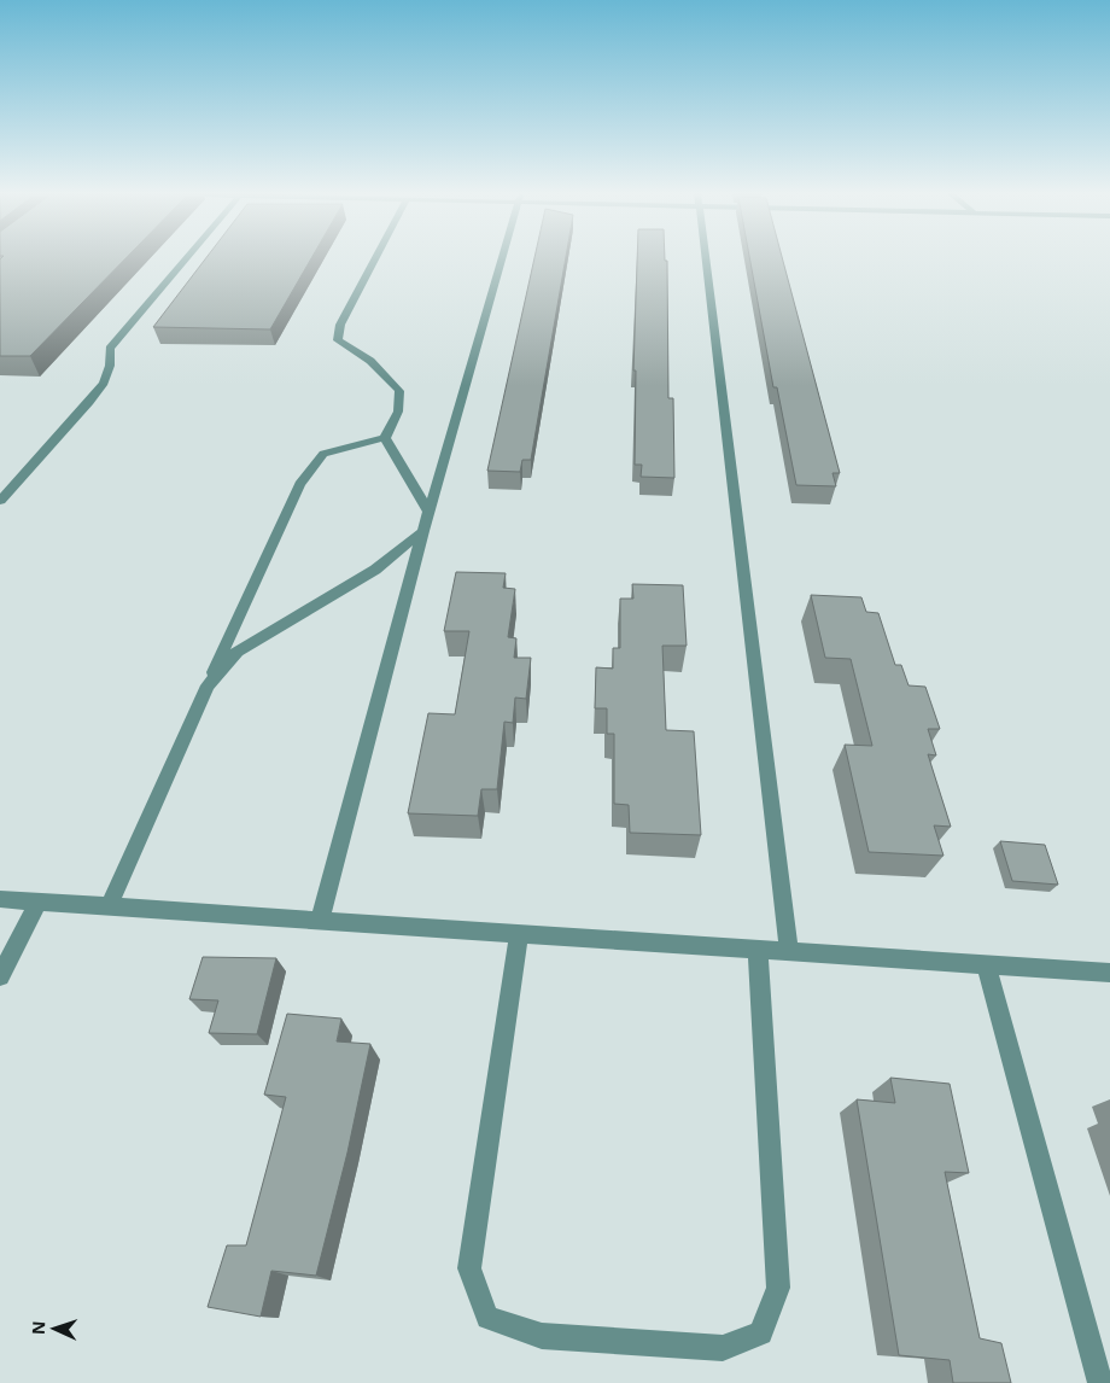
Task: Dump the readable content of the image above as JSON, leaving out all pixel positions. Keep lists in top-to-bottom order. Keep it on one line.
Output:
{"north":"left"}
